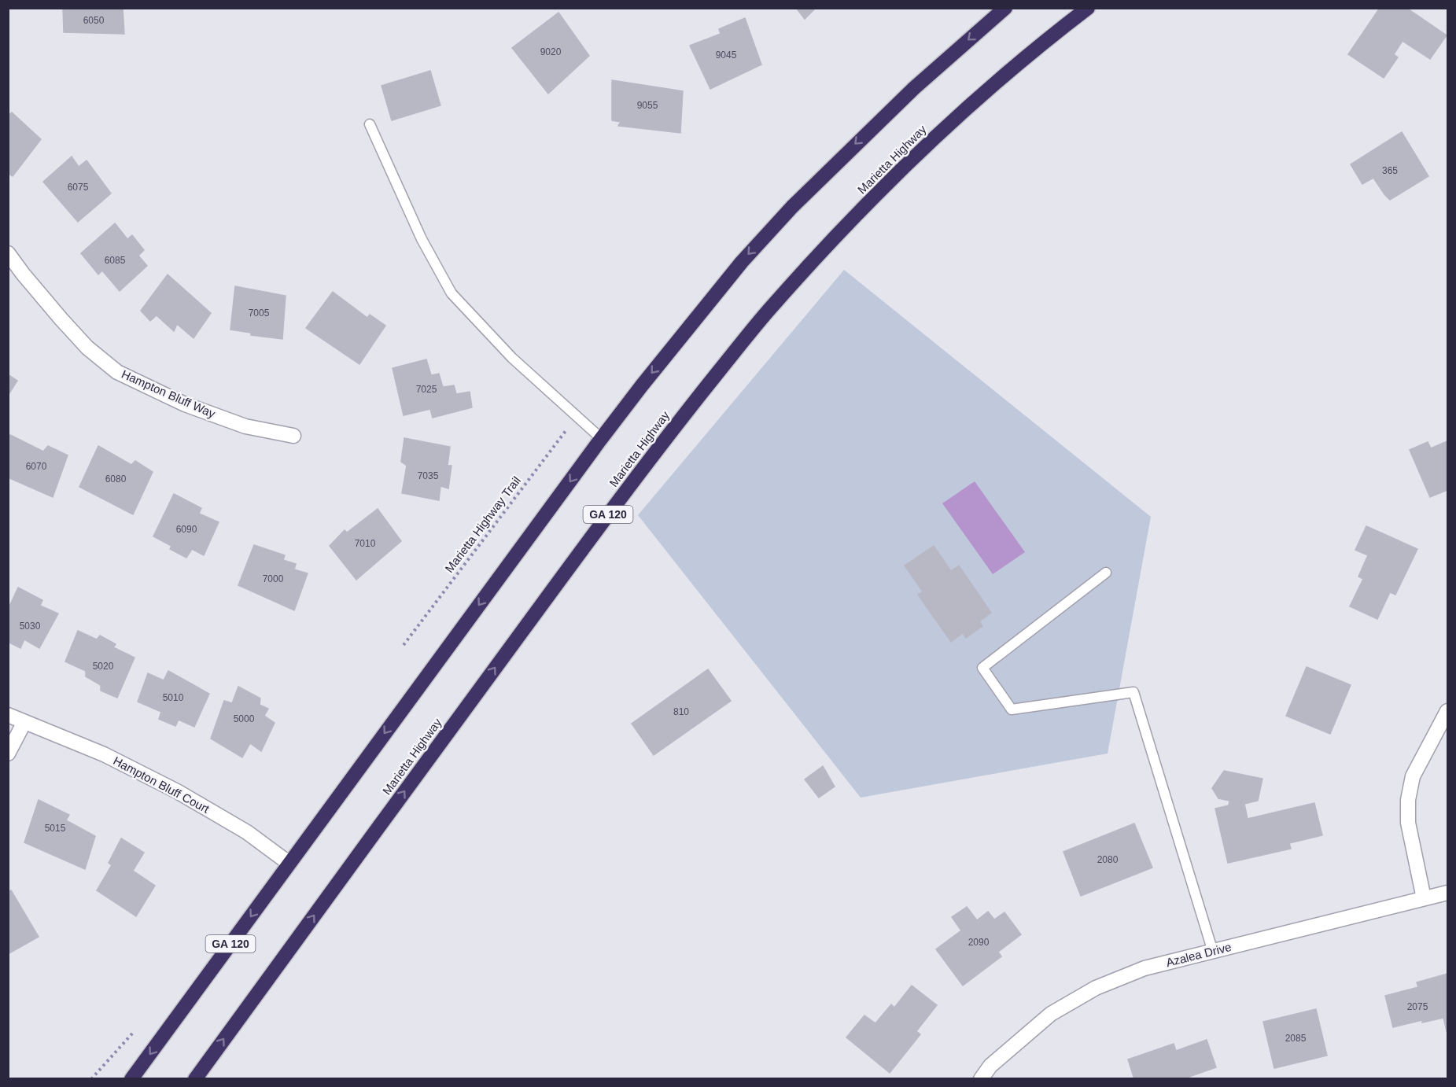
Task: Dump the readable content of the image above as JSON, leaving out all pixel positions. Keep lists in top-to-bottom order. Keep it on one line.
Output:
{"streets":{"highway":["Marietta Highway","GA 120"],"street":["Hampton Bluff Way","Hampton Bluff Court","Azalea Drive"],"path":["Marietta Highway Trail"]},"crossings":[["GA 120","Hampton Bluff Court"]],"house_numbers":["6050","9020","9045","9055","365","6075","6085","7005","7025","6070","7035","6080","6090","7010","7000","5030","5020","5010","810","5000","5015","2080","2090","2075","2085"]}
